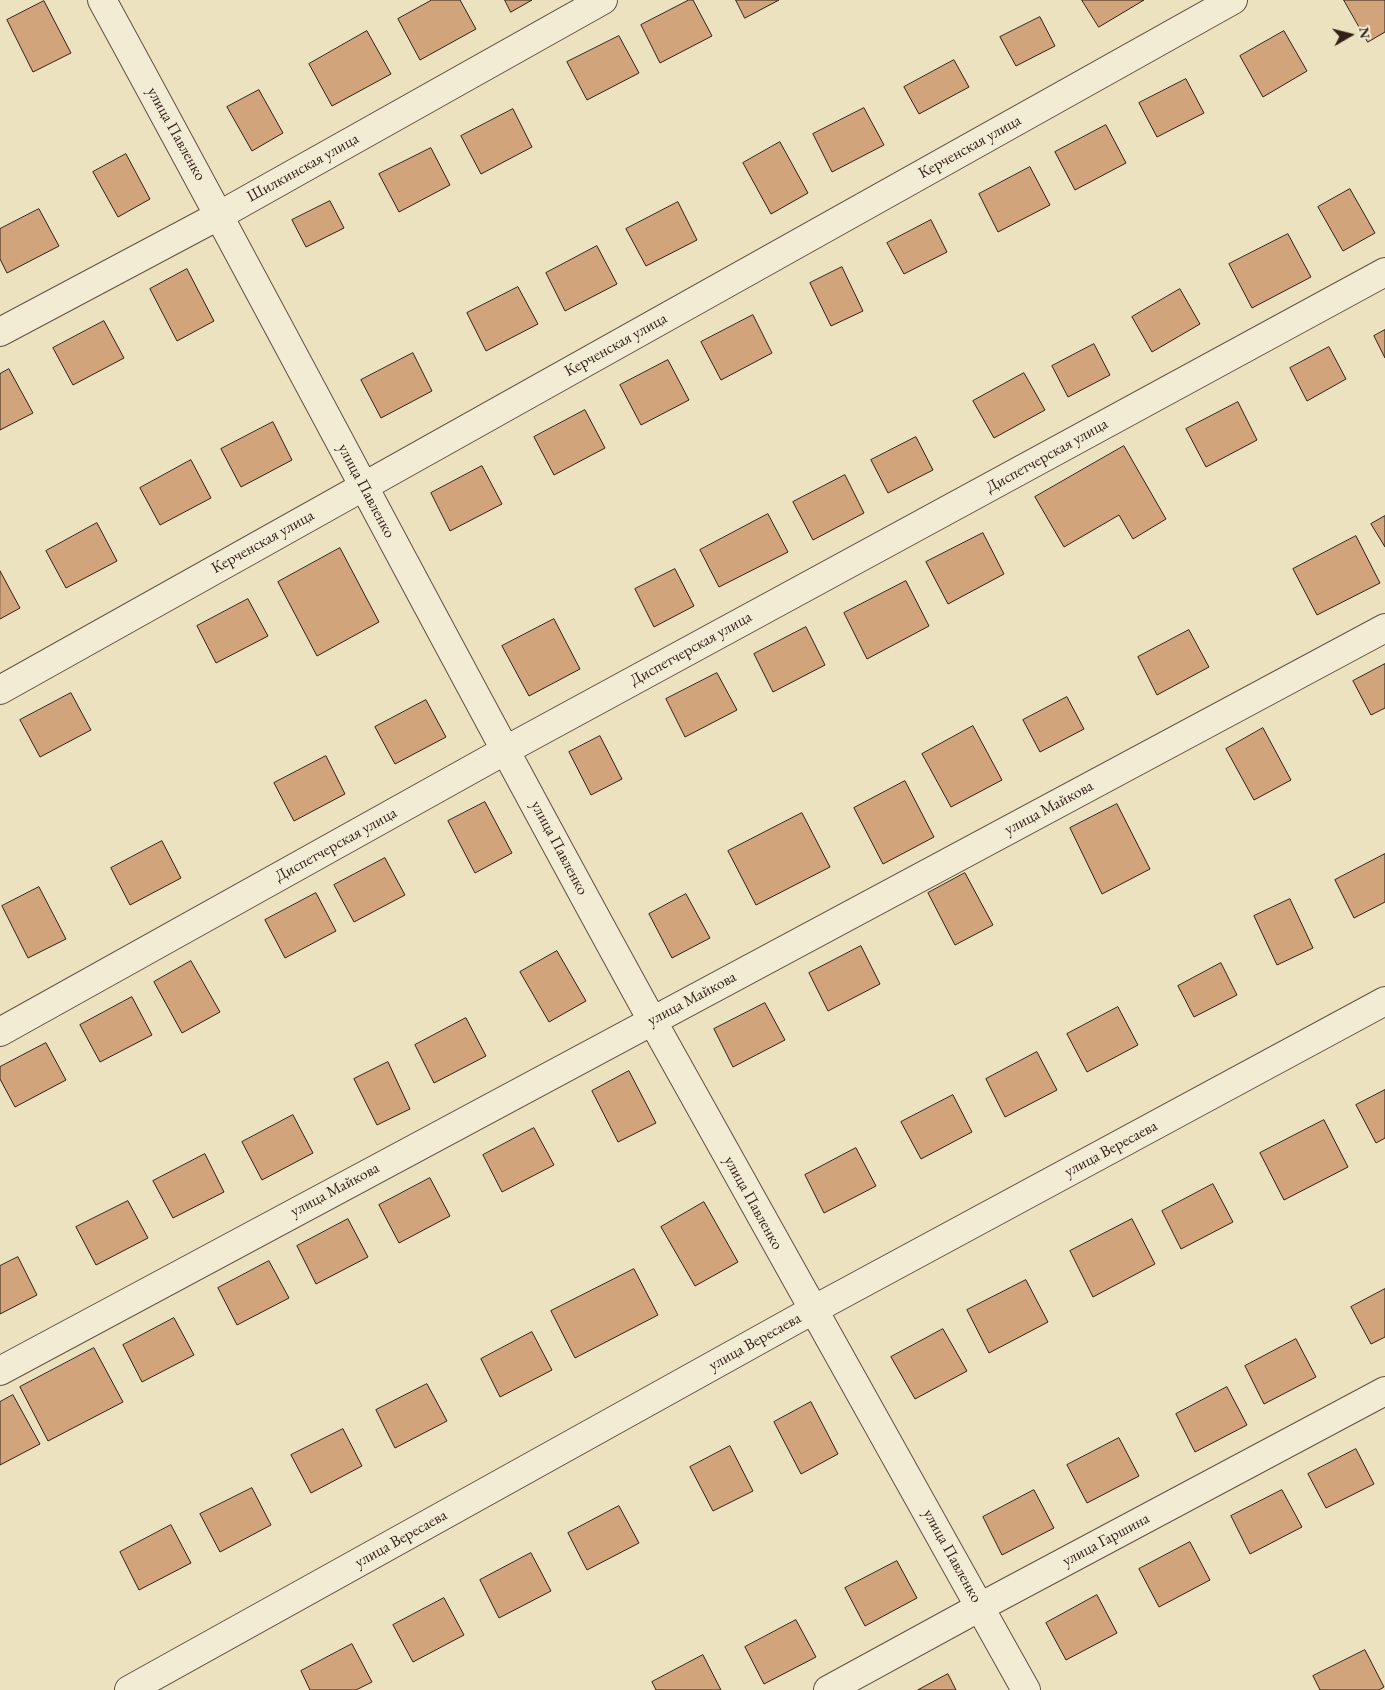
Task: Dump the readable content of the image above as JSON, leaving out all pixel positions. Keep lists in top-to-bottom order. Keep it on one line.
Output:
{"streets":{"street":["улица Павленко","Керченская улица","Шилкинская улица","Диспетчерская улица","улица Майкова","улица Вересаева","улица Гаршина"]},"crossings":[["улица Павленко","Керченская улица"],["улица Павленко","Шилкинская улица"],["улица Павленко","Диспетчерская улица"],["улица Павленко","улица Майкова"],["улица Павленко","улица Вересаева"],["улица Павленко","улица Гаршина"]],"north":"right"}
